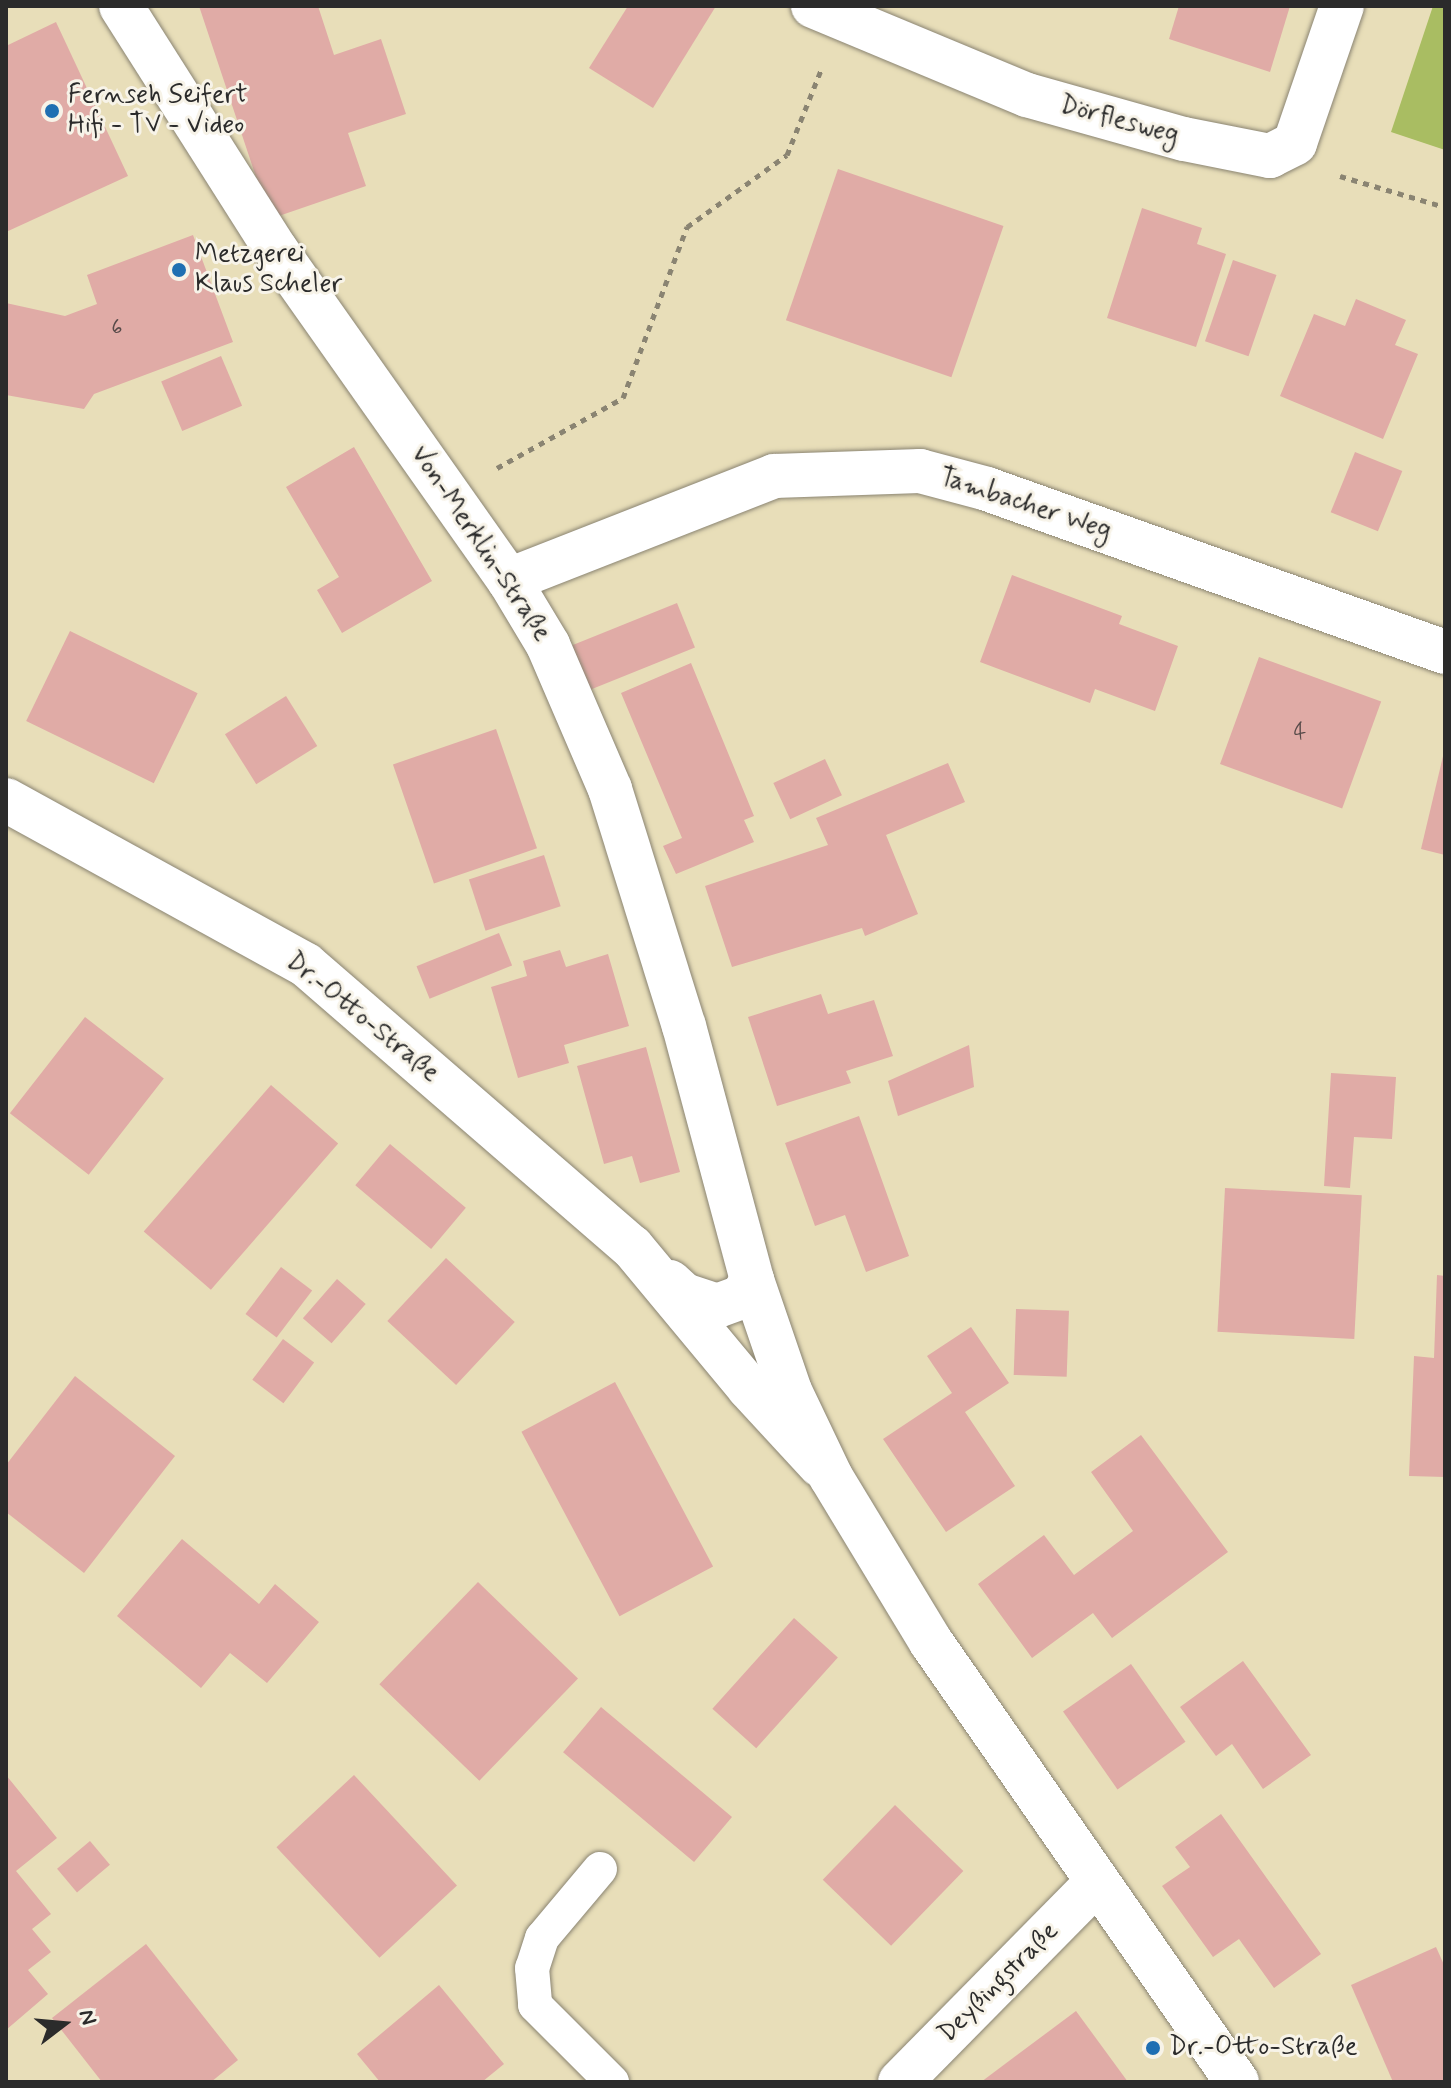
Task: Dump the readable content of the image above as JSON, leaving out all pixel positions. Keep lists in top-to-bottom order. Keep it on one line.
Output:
{"streets":{"street":["Dörflesweg","Tambacher Weg","Von-Merklin-Straße","Dr.-Otto-Straße","Deyßingstraße"]},"crossings":[["Tambacher Weg","Von-Merklin-Straße"],["Von-Merklin-Straße","Dr.-Otto-Straße"],["Dr.-Otto-Straße","Deyßingstraße"]],"places":["Fernseh Seifert Hifi - TV - Video","Metzgerei Klaus Scheler","Dr.-Otto-Straße"],"house_numbers":["6","4"],"north":"right"}
